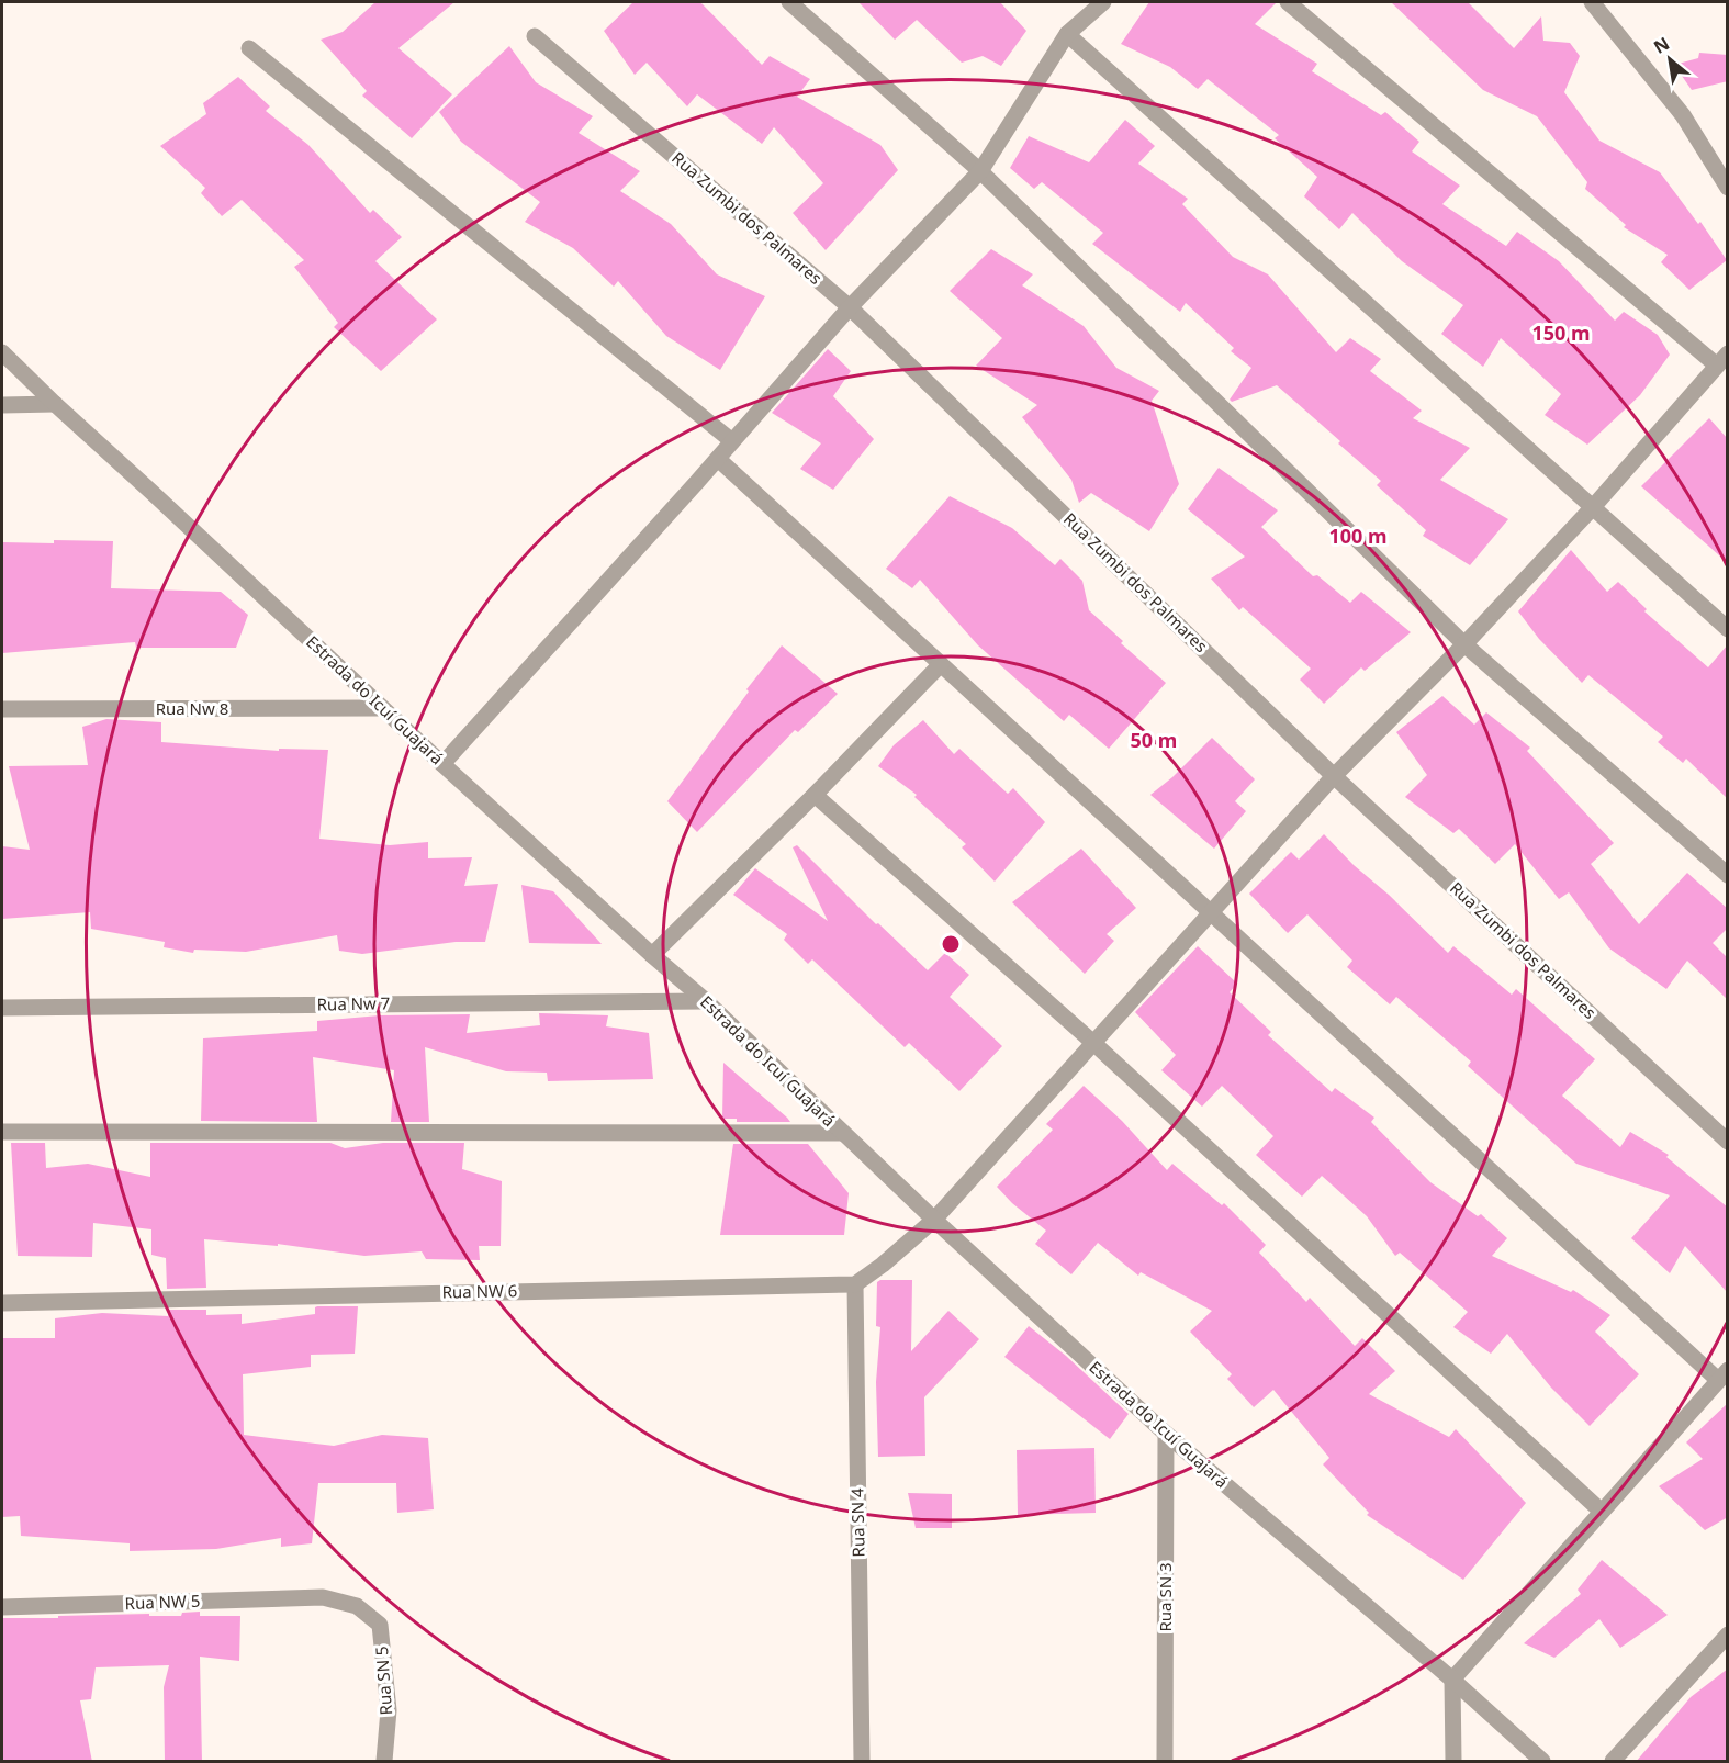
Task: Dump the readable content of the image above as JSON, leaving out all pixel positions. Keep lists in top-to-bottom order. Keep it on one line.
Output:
{"streets":{"street":["Rua Zumbi dos Palmares","Estrada do Icuí Guajará","Rua Nw 8","Rua Nw 7","Rua NW 6","Rua SN 4","Rua SN 3","Rua NW 5","Rua SN 5"]},"crossings":[["Estrada do Icuí Guajará","Rua Nw 8"],["Estrada do Icuí Guajará","Rua Nw 7"],["Estrada do Icuí Guajará","Rua SN 3"],["Rua NW 6","Rua SN 4"],["Rua NW 5","Rua SN 5"]],"north":"top left","rings":["150 m","100 m","50 m"]}
